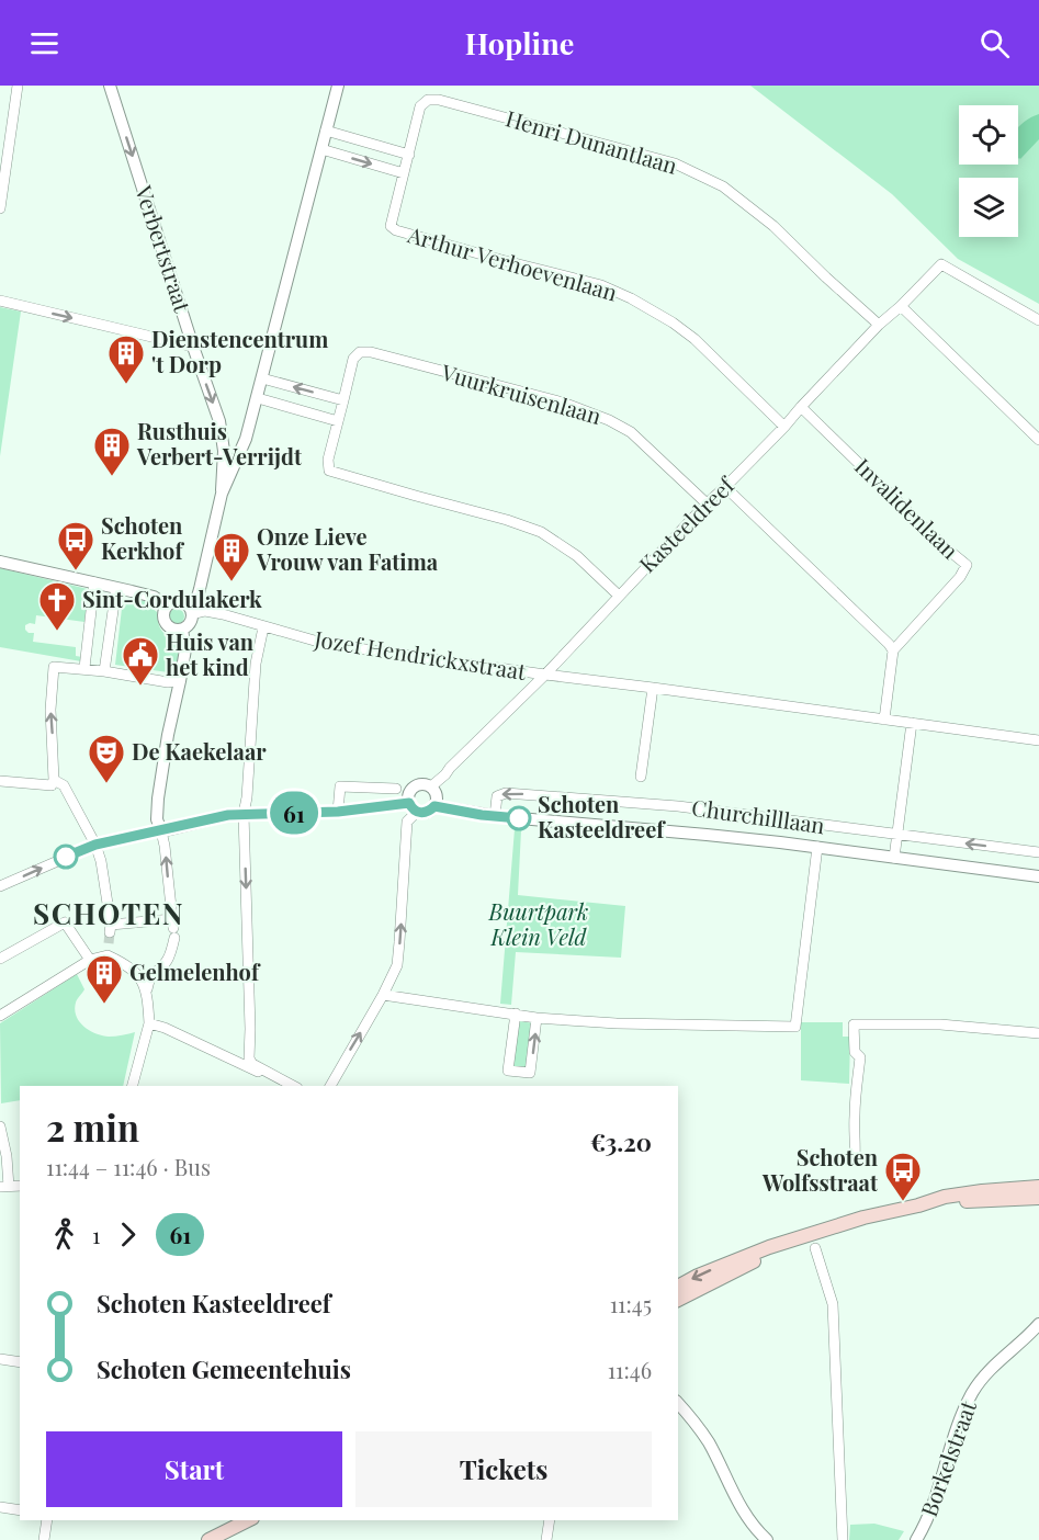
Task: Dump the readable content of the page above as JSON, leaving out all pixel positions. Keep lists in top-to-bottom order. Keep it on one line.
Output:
{"streets":{"street":["Henri Dunantlaan","Verbertstraat","Arthur Verhoevenlaan","Vuurkruisenlaan","Invalidenlaan","Kasteeldreef","Jozef Hendrickxstraat","Churchilllaan","Borkelstraat"]},"crossings":[["Henri Dunantlaan","Arthur Verhoevenlaan"],["Henri Dunantlaan","Kasteeldreef"],["Verbertstraat","Jozef Hendrickxstraat"],["Arthur Verhoevenlaan","Kasteeldreef"],["Vuurkruisenlaan","Kasteeldreef"],["Invalidenlaan","Kasteeldreef"],["Kasteeldreef","Jozef Hendrickxstraat"],["Kasteeldreef","Churchilllaan"]],"one_way":["Verbertstraat"],"districts":["SCHOTEN"],"parks":["Buurtpark Klein Veld"],"places":{"building":["Dienstencentrum 't Dorp","Rusthuis Verbert-Verrijdt","Onze Lieve Vrouw van Fatima","Gelmelenhof"],"bus stop":["Schoten Kerkhof","Schoten Wolfsstraat"],"church":["Sint-Cordulakerk"],"public building":["Huis van het kind"],"theatre":["De Kaekelaar"],"other":["Schoten Kasteeldreef"]},"lines":["bus line 61"],"page":{"header":"Hopline","on_map":"61","heading":["2 min","11:44 – 11:46 · Bus","€3.20"],"legs":["1","61"],"list":[{"name":"Schoten Kasteeldreef","value":"11:45"},{"name":"Schoten Gemeentehuis","value":"11:46"}],"buttons":["Start","Tickets"]}}
